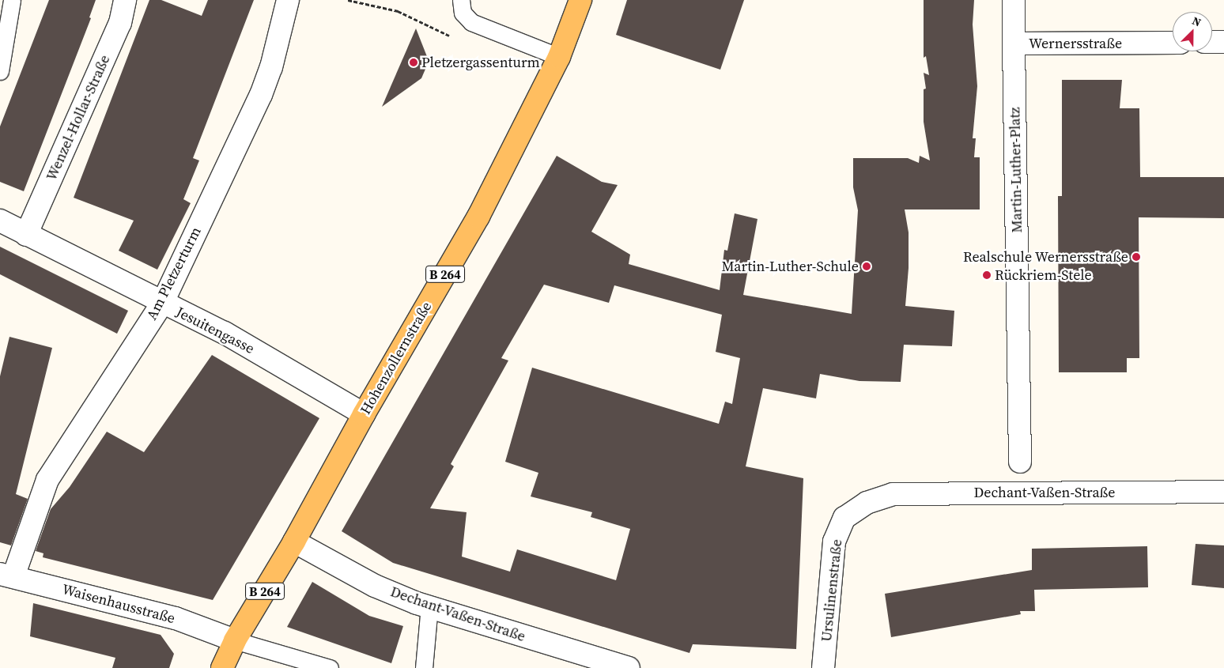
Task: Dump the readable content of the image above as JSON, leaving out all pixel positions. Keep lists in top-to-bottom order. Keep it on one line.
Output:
{"streets":{"main road":["B 264","Hohenzollernstraße"],"street":["Wernersstraße","Wenzel-Hollar-Straße","Martin-Luther-Platz","Am Pletzerturm","Jesuitengasse","Dechant-Vaßen-Straße","Ursulinenstraße","Waisenhausstraße"]},"crossings":[["Wernersstraße","Martin-Luther-Platz"],["Wenzel-Hollar-Straße","Jesuitengasse"],["Am Pletzerturm","Jesuitengasse"],["Am Pletzerturm","Waisenhausstraße"],["Jesuitengasse","Hohenzollernstraße"],["Hohenzollernstraße","Dechant-Vaßen-Straße"],["Hohenzollernstraße","Waisenhausstraße"],["Dechant-Vaßen-Straße","Ursulinenstraße"]],"places":["Pletzergassenturm","Realschule Wernersstraße","Martin-Luther-Schule","Rückriem-Stele"],"north":"top right"}
